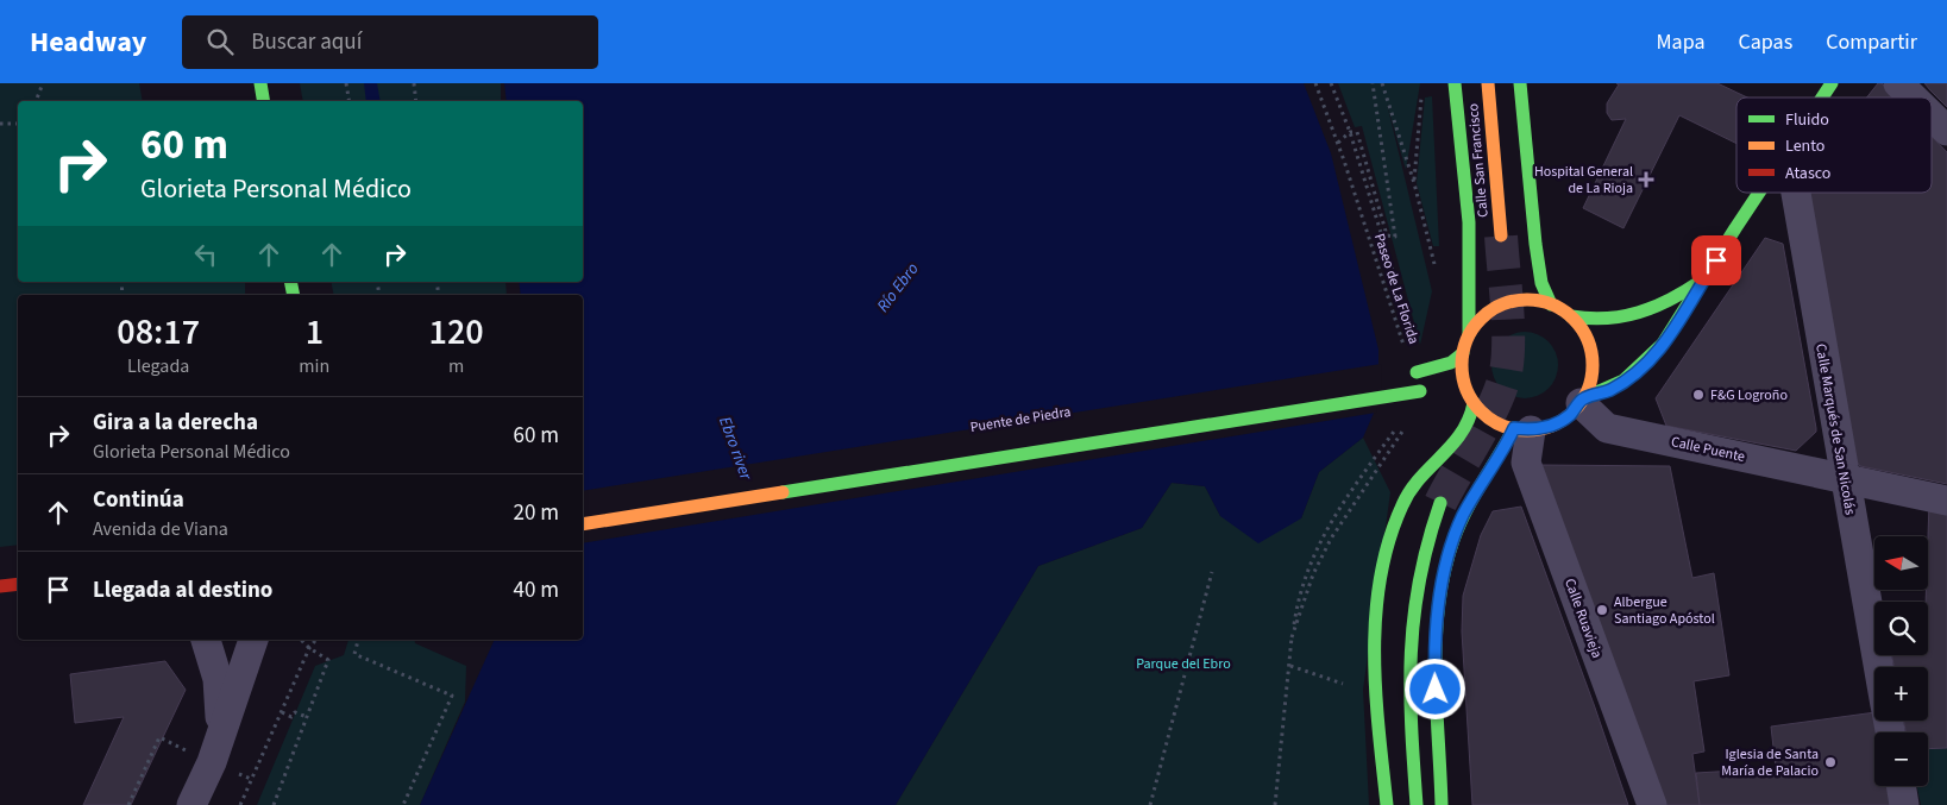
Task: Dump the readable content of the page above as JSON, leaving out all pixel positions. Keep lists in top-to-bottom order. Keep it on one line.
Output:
{"streets":{"main road":["Calle San Francisco"],"street":["Calle Marqués de San Nicolás","Calle Puente","Calle Ruavieja"],"path":["Paseo de La Florida"]},"crossings":[["Calle Marqués de San Nicolás","Calle Puente"],["Calle Puente","Calle Ruavieja"]],"water":["Río Ebro","Ebro river"],"parks":["Parque del Ebro"],"places":{"health":["Hospital General de La Rioja"],"other":["F&G Logroño","Albergue Santiago Apóstol","Iglesia de Santa María de Palacio"]},"legend":["Fluido","Lento","Atasco"],"north":"left","page":{"header":"Headway","search":"Buscar aquí","nav":["Mapa","Capas","Compartir"],"turn":["60 m","Glorieta Personal Médico"],"eta":["08:17","Llegada","1","min","120","m"],"list":[{"name":"Gira a la derecha","note":"Glorieta Personal Médico","value":"60 m"},{"name":"Continúa","note":"Avenida de Viana","value":"20 m"},{"name":"Llegada al destino","value":"40 m"}],"map_buttons":["+","−"]}}
